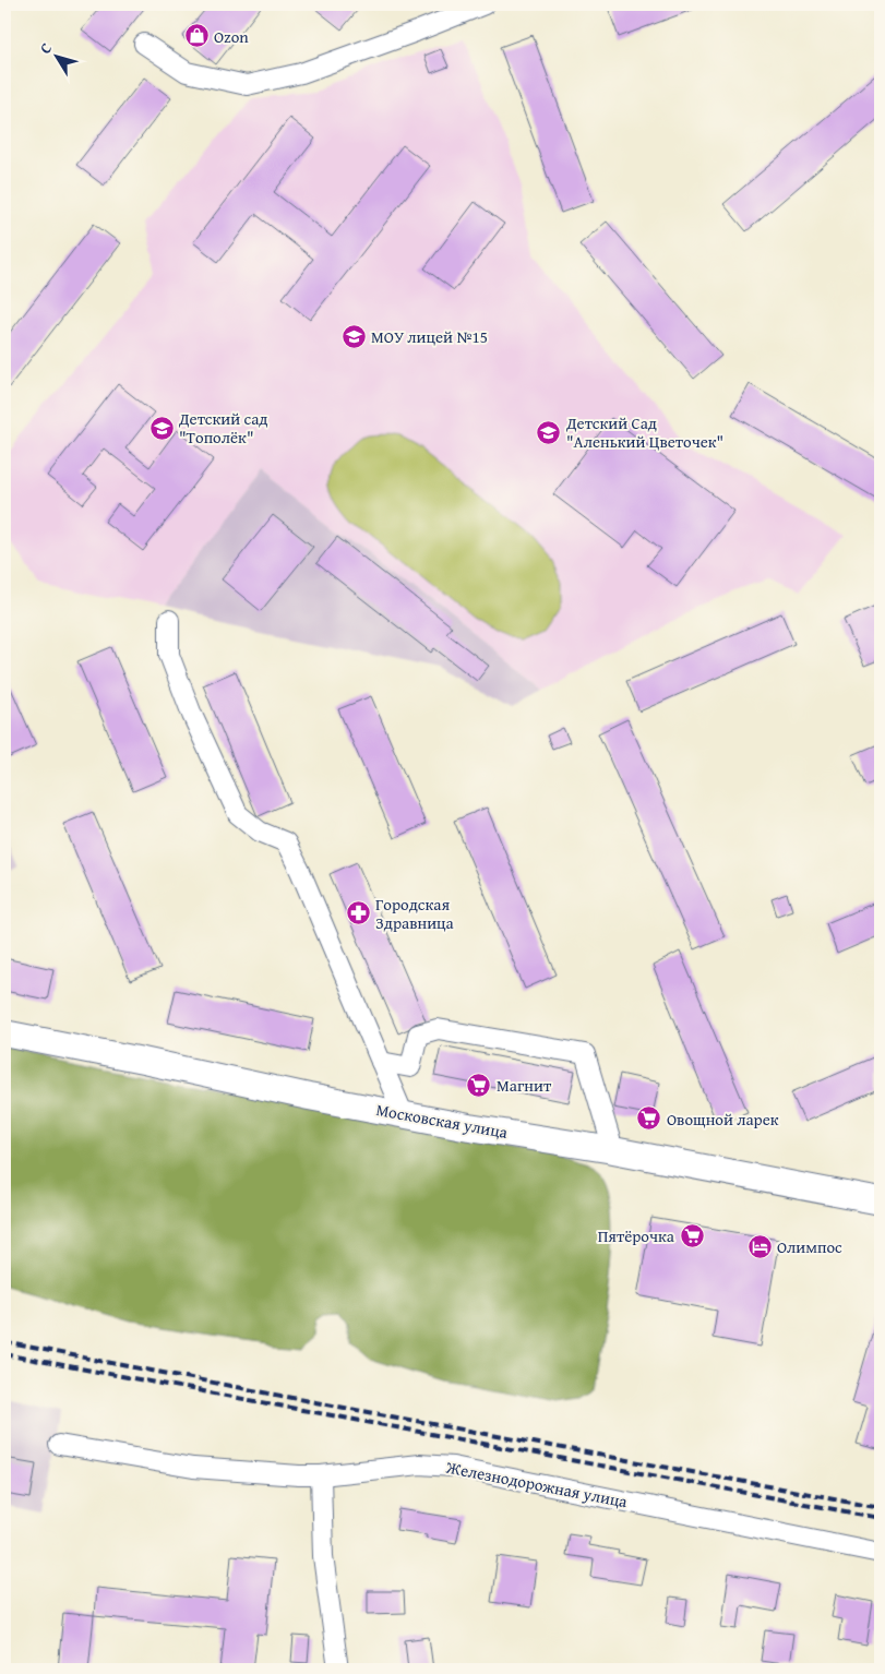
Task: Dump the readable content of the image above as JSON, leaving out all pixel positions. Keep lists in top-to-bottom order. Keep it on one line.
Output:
{"streets":{"street":["Московская улица","Железнодорожная улица"]},"places":{"shop":["Ozon"],"school or university":["МОУ лицей №15","Детский сад \"Тополёк\"","Детский Сад \"Аленький Цветочек\""],"pharmacy":["Городская Здравница"],"supermarket":["Магнит","Овощной ларек","Пятёрочка"],"hotel":["Олимпос"]},"north":"top left"}
